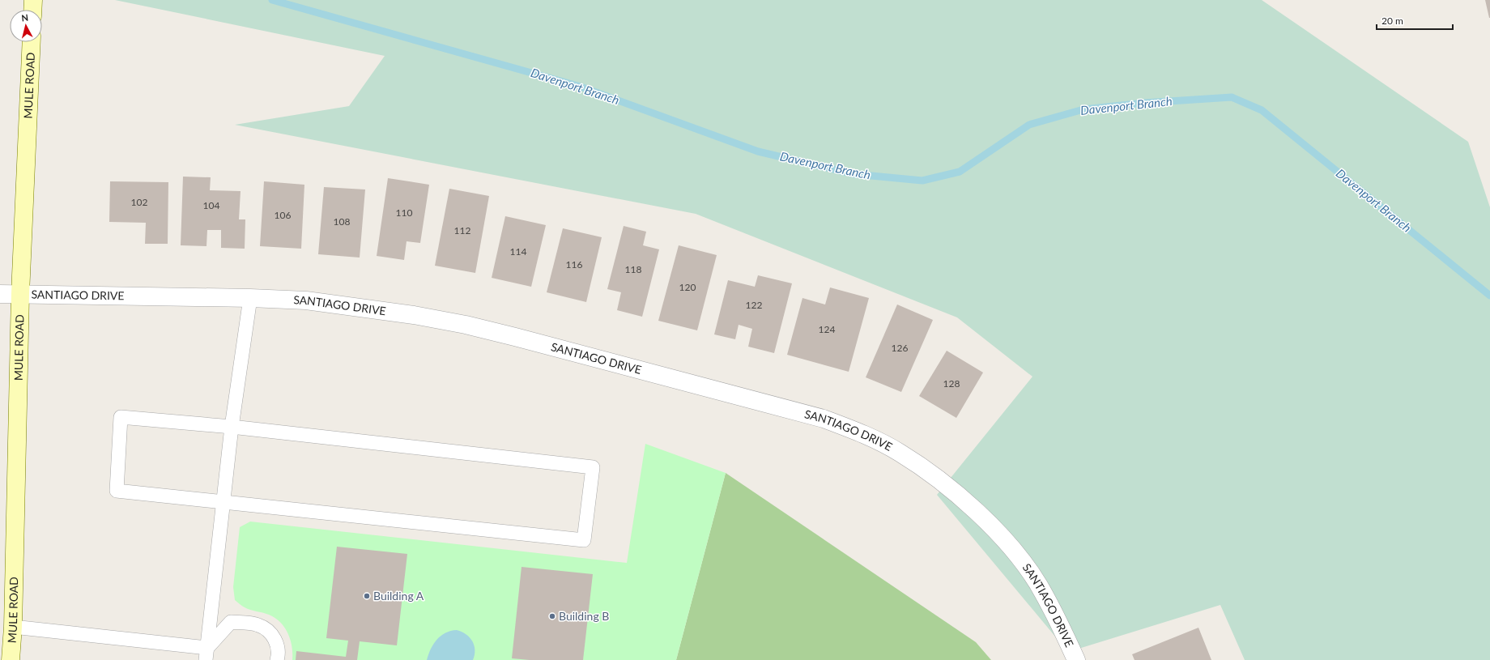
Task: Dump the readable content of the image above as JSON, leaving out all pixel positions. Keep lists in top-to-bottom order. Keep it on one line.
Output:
{"streets":{"main road":["MULE ROAD"],"street":["SANTIAGO DRIVE"]},"crossings":[["MULE ROAD","SANTIAGO DRIVE"]],"water":["Davenport Branch"],"places":["Building A","Building B"],"house_numbers":["102","104","110","106","108","112","114","116","118","120","122","124","126","128"],"scale_bar":"20 m","north":"top"}
